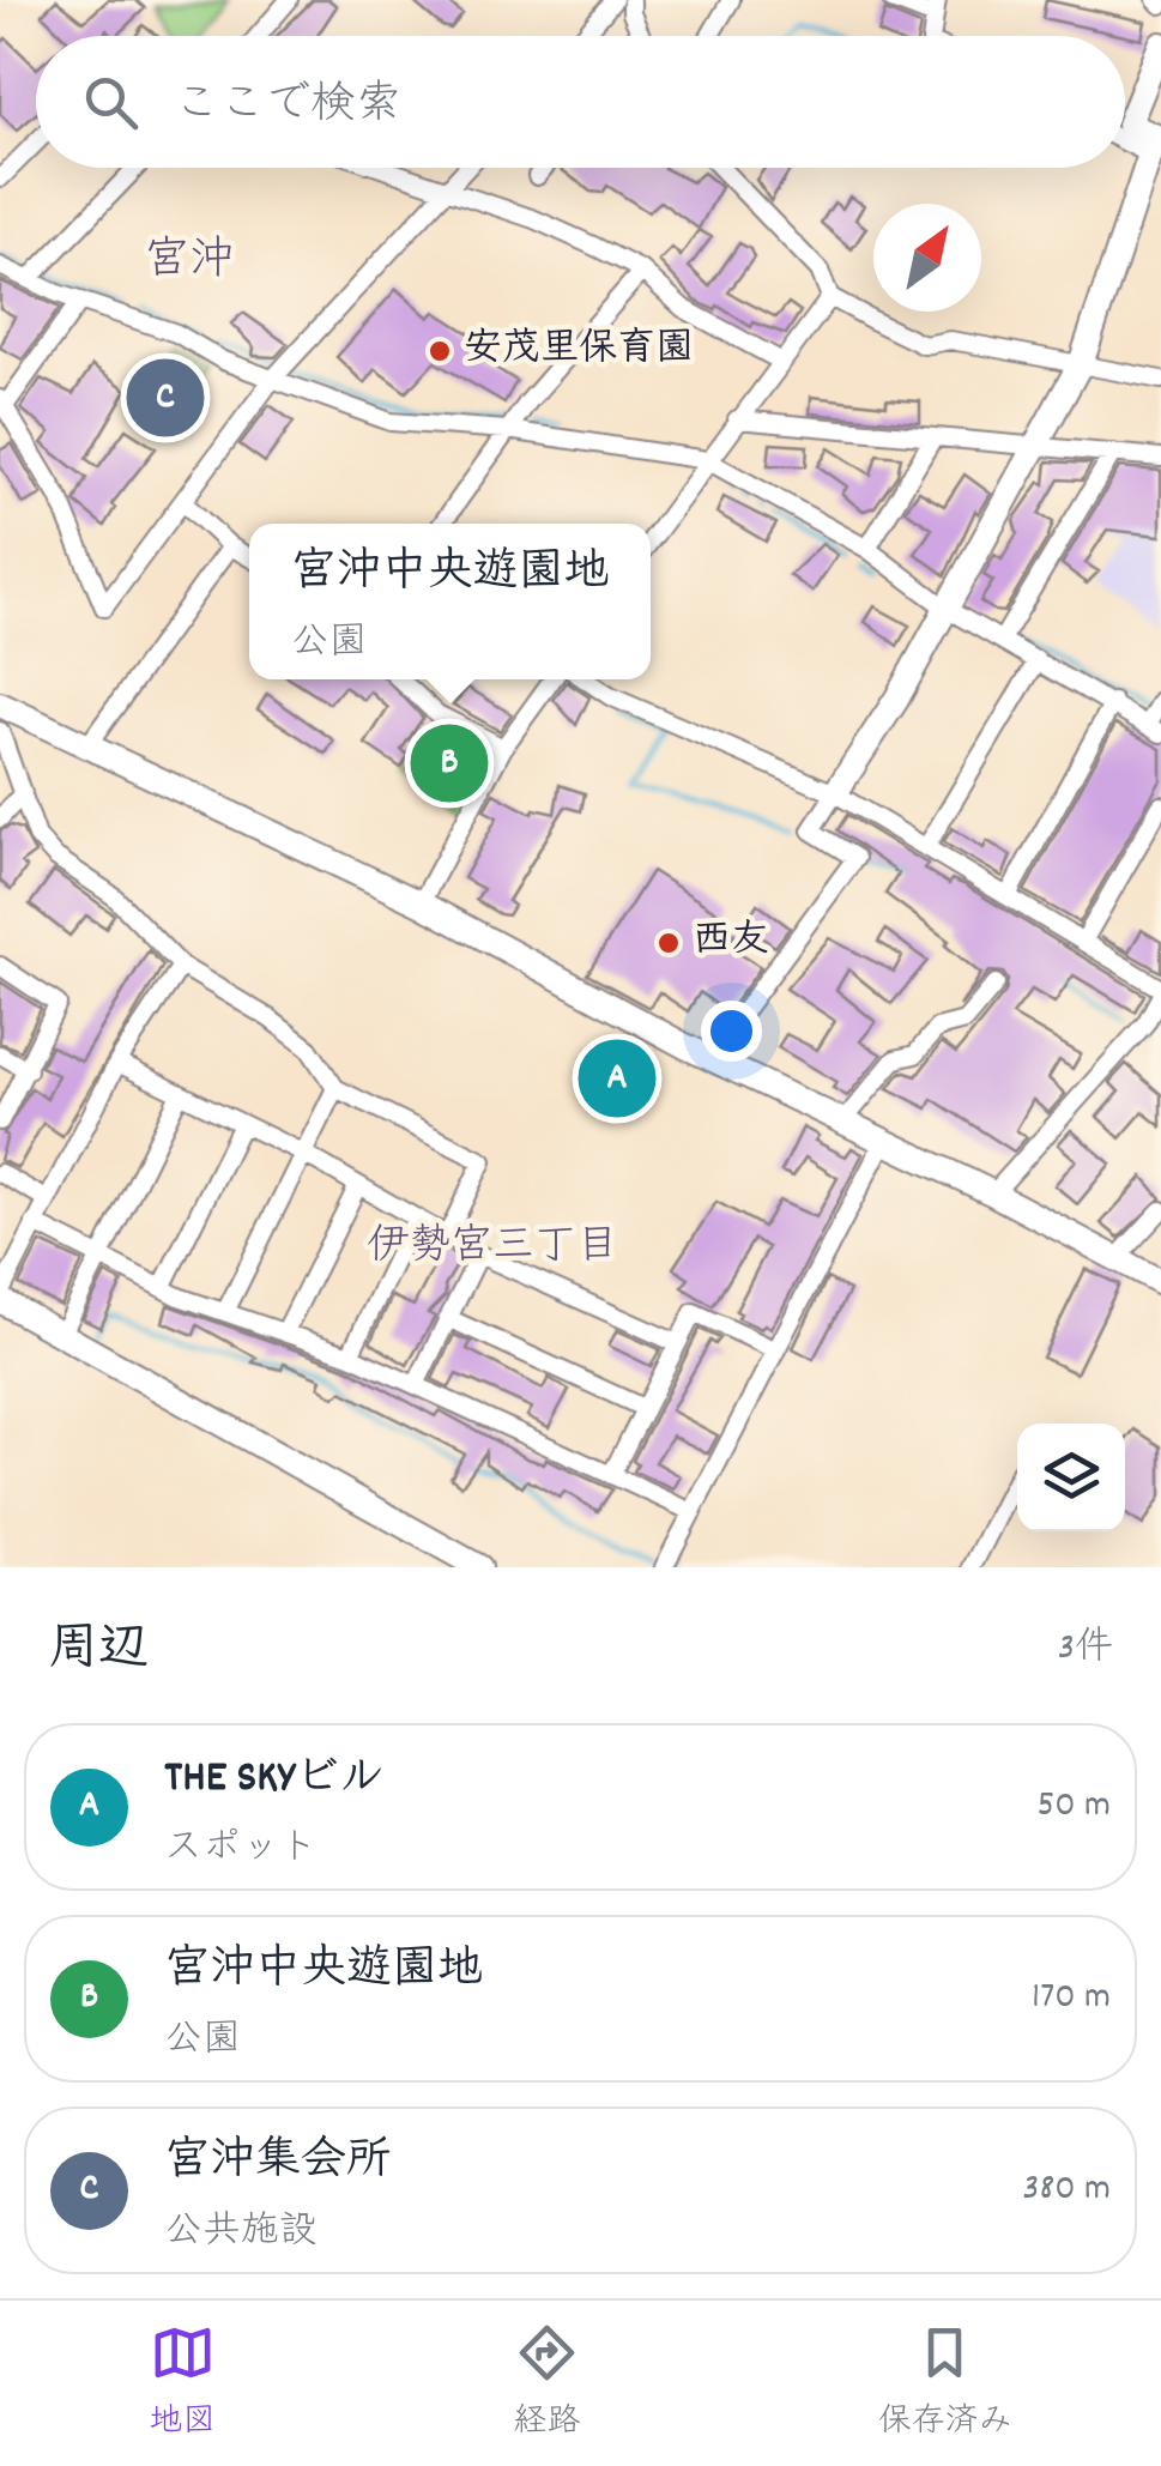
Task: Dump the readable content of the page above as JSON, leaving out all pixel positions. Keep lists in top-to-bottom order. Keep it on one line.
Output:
{"districts":["宮沖","伊勢宮三丁目"],"places":["安茂里保育園","西友"],"north":"top right","page":{"search":"ここで検索","pins":["C","B","A"],"popup":["宮沖中央遊園地","公園"],"heading":["周辺","3件"],"list":[{"mark":"A","name":"THE SKYビル","note":"スポット","value":"50 m"},{"mark":"B","name":"宮沖中央遊園地","note":"公園","value":"170 m"},{"mark":"C","name":"宮沖集会所","note":"公共施設","value":"380 m"}],"nav":["地図","経路","保存済み"]}}
